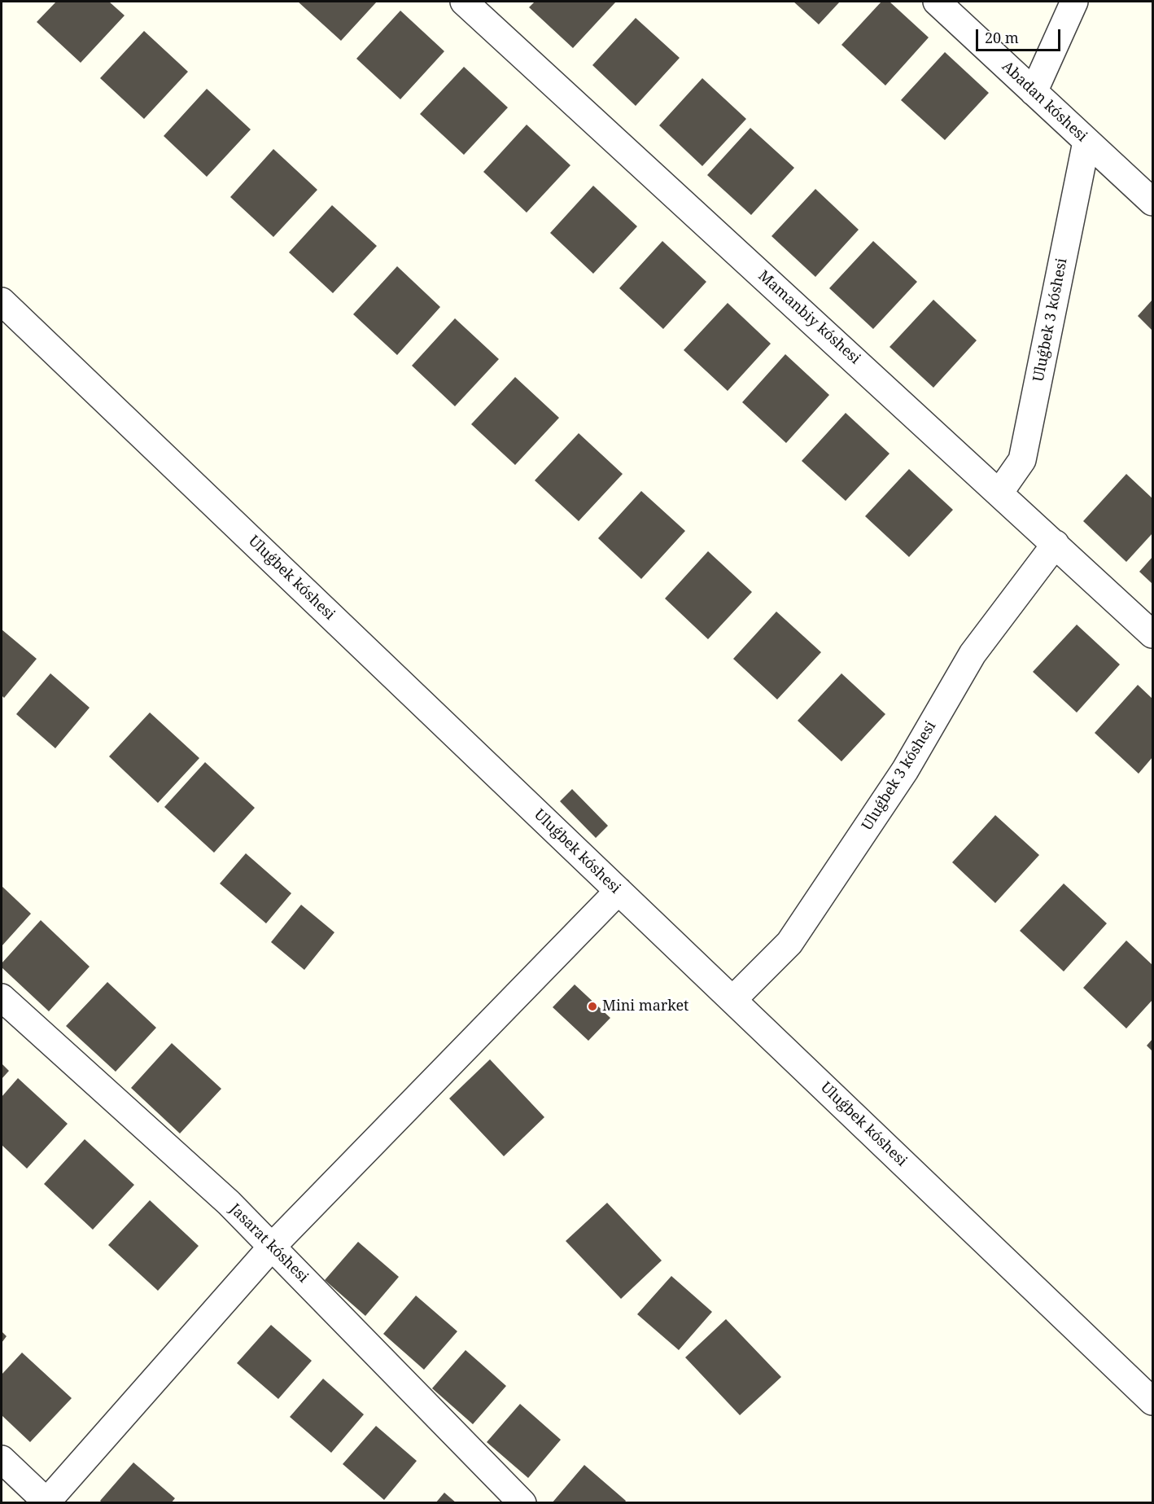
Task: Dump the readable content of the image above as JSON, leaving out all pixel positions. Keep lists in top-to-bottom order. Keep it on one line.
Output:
{"streets":{"street":["Abadan kóshesi","Mamanbiy kóshesi","Uluǵbek 3 kóshesi","Uluǵbek kóshesi","Jasarat kóshesi"]},"crossings":[["Abadan kóshesi","Uluǵbek 3 kóshesi"],["Mamanbiy kóshesi","Uluǵbek 3 kóshesi"],["Uluǵbek 3 kóshesi","Uluǵbek kóshesi"]],"places":["Mini market"],"scale_bar":"20 m"}
